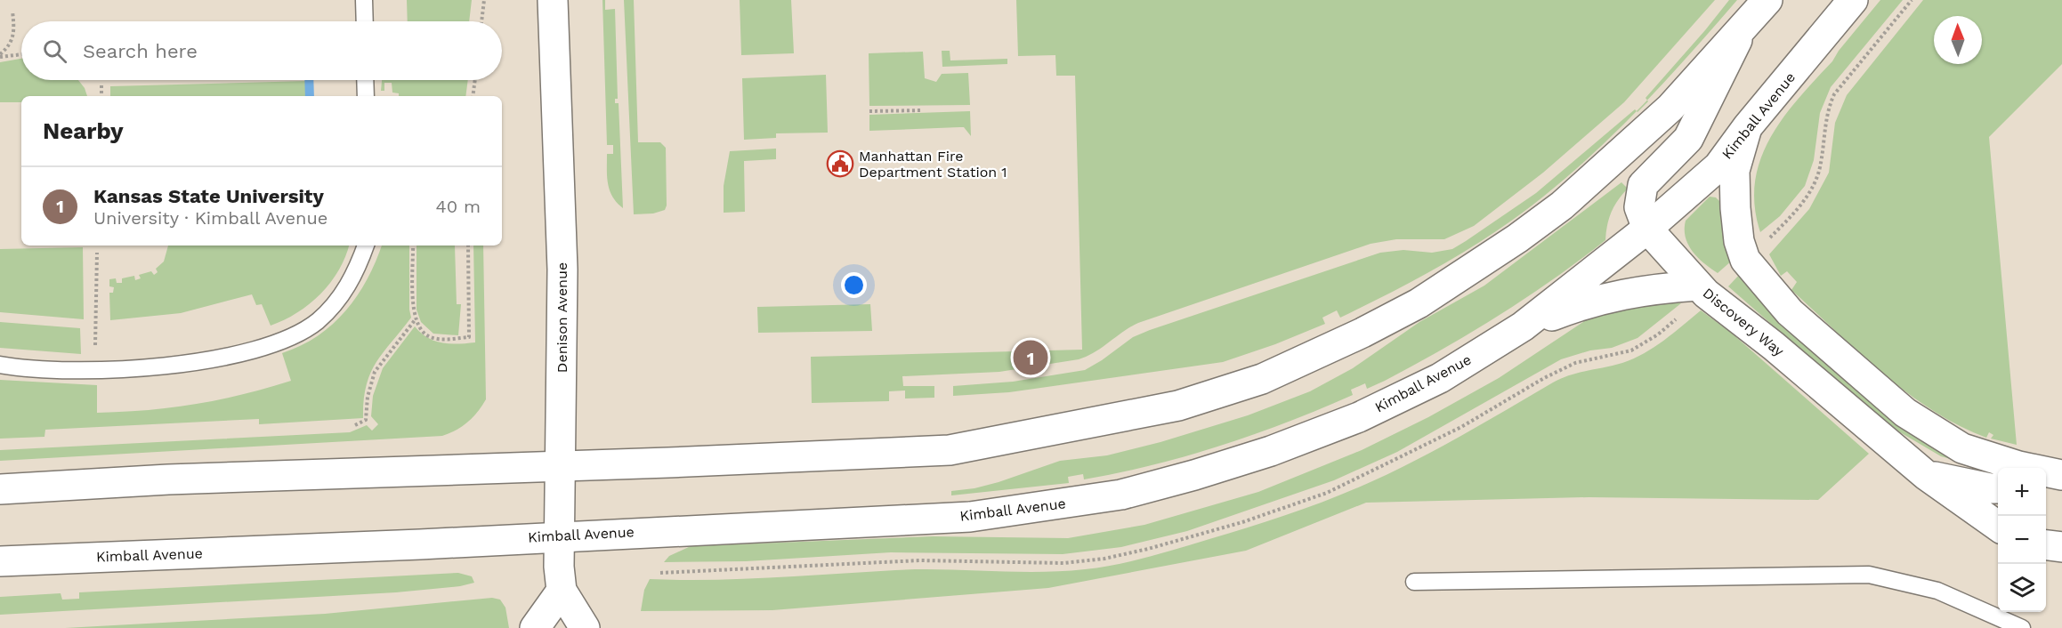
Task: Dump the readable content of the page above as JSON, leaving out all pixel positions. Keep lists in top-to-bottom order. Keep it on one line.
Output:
{"streets":{"main road":["Kimball Avenue","Denison Avenue","Discovery Way"]},"crossings":[["Kimball Avenue","Denison Avenue"],["Kimball Avenue","Discovery Way"]],"places":{"public building":["Manhattan Fire Department Station 1"]},"north":"top","page":{"search":"Search here","heading":"Nearby","list":[{"mark":"1","name":"Kansas State University","note":"University · Kimball Avenue","value":"40 m"}],"pins":"1","map_buttons":["+","−"]}}
